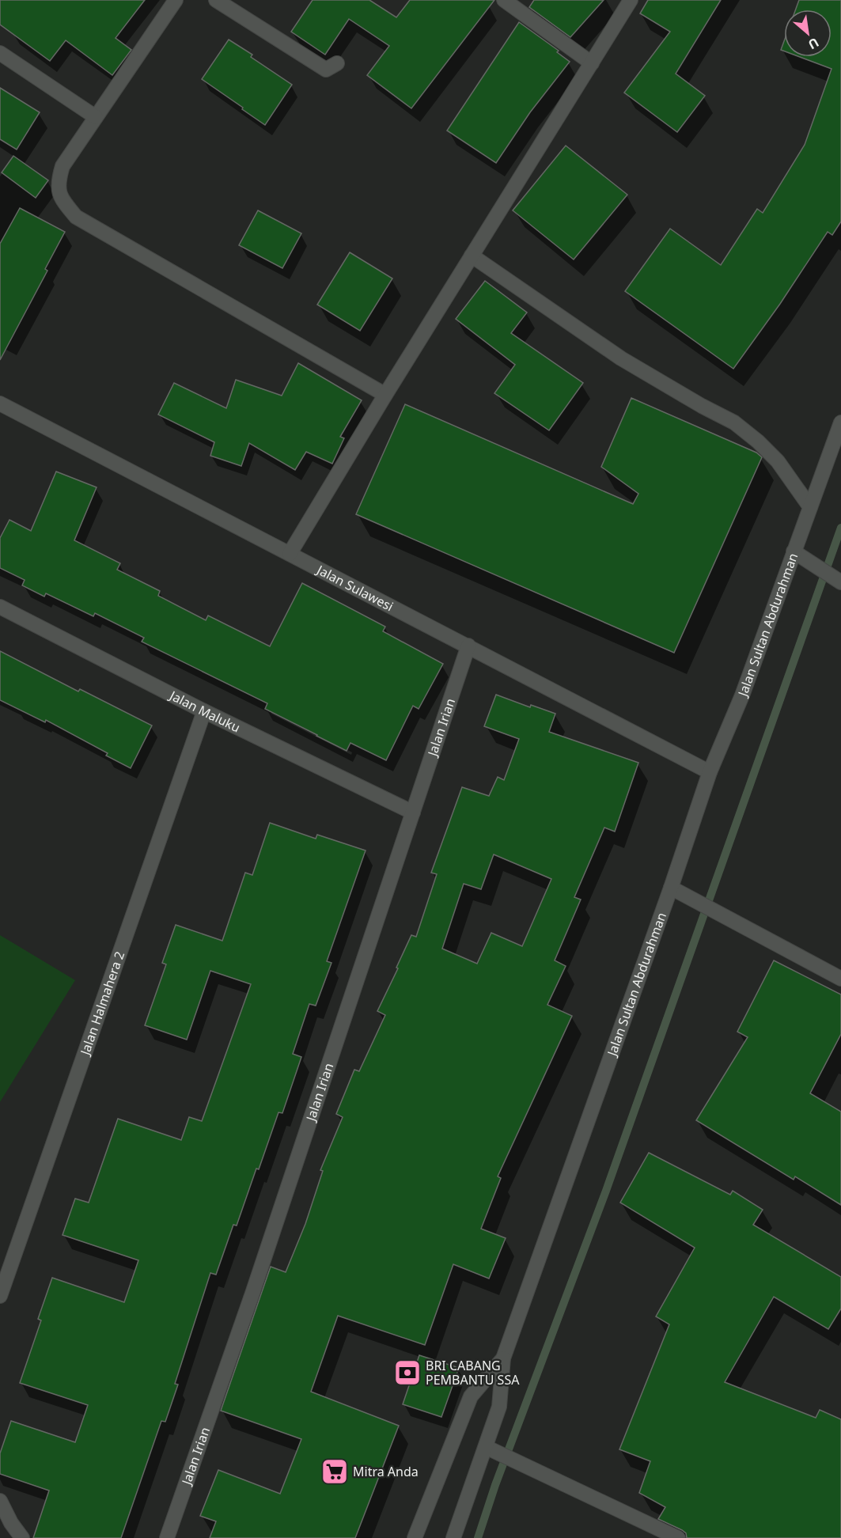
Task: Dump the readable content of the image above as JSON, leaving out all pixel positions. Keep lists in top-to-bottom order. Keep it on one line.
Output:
{"streets":{"street":["Jalan Sulawesi","Jalan Sultan Abdurahman","Jalan Maluku","Jalan Irian","Jalan Halmahera 2"]},"crossings":[["Jalan Sulawesi","Jalan Sultan Abdurahman"],["Jalan Sulawesi","Jalan Irian"],["Jalan Maluku","Jalan Irian"],["Jalan Maluku","Jalan Halmahera 2"]],"places":{"bank":["BRI CABANG PEMBANTU SSA"],"supermarket":["Mitra Anda"]},"north":"bottom right"}
